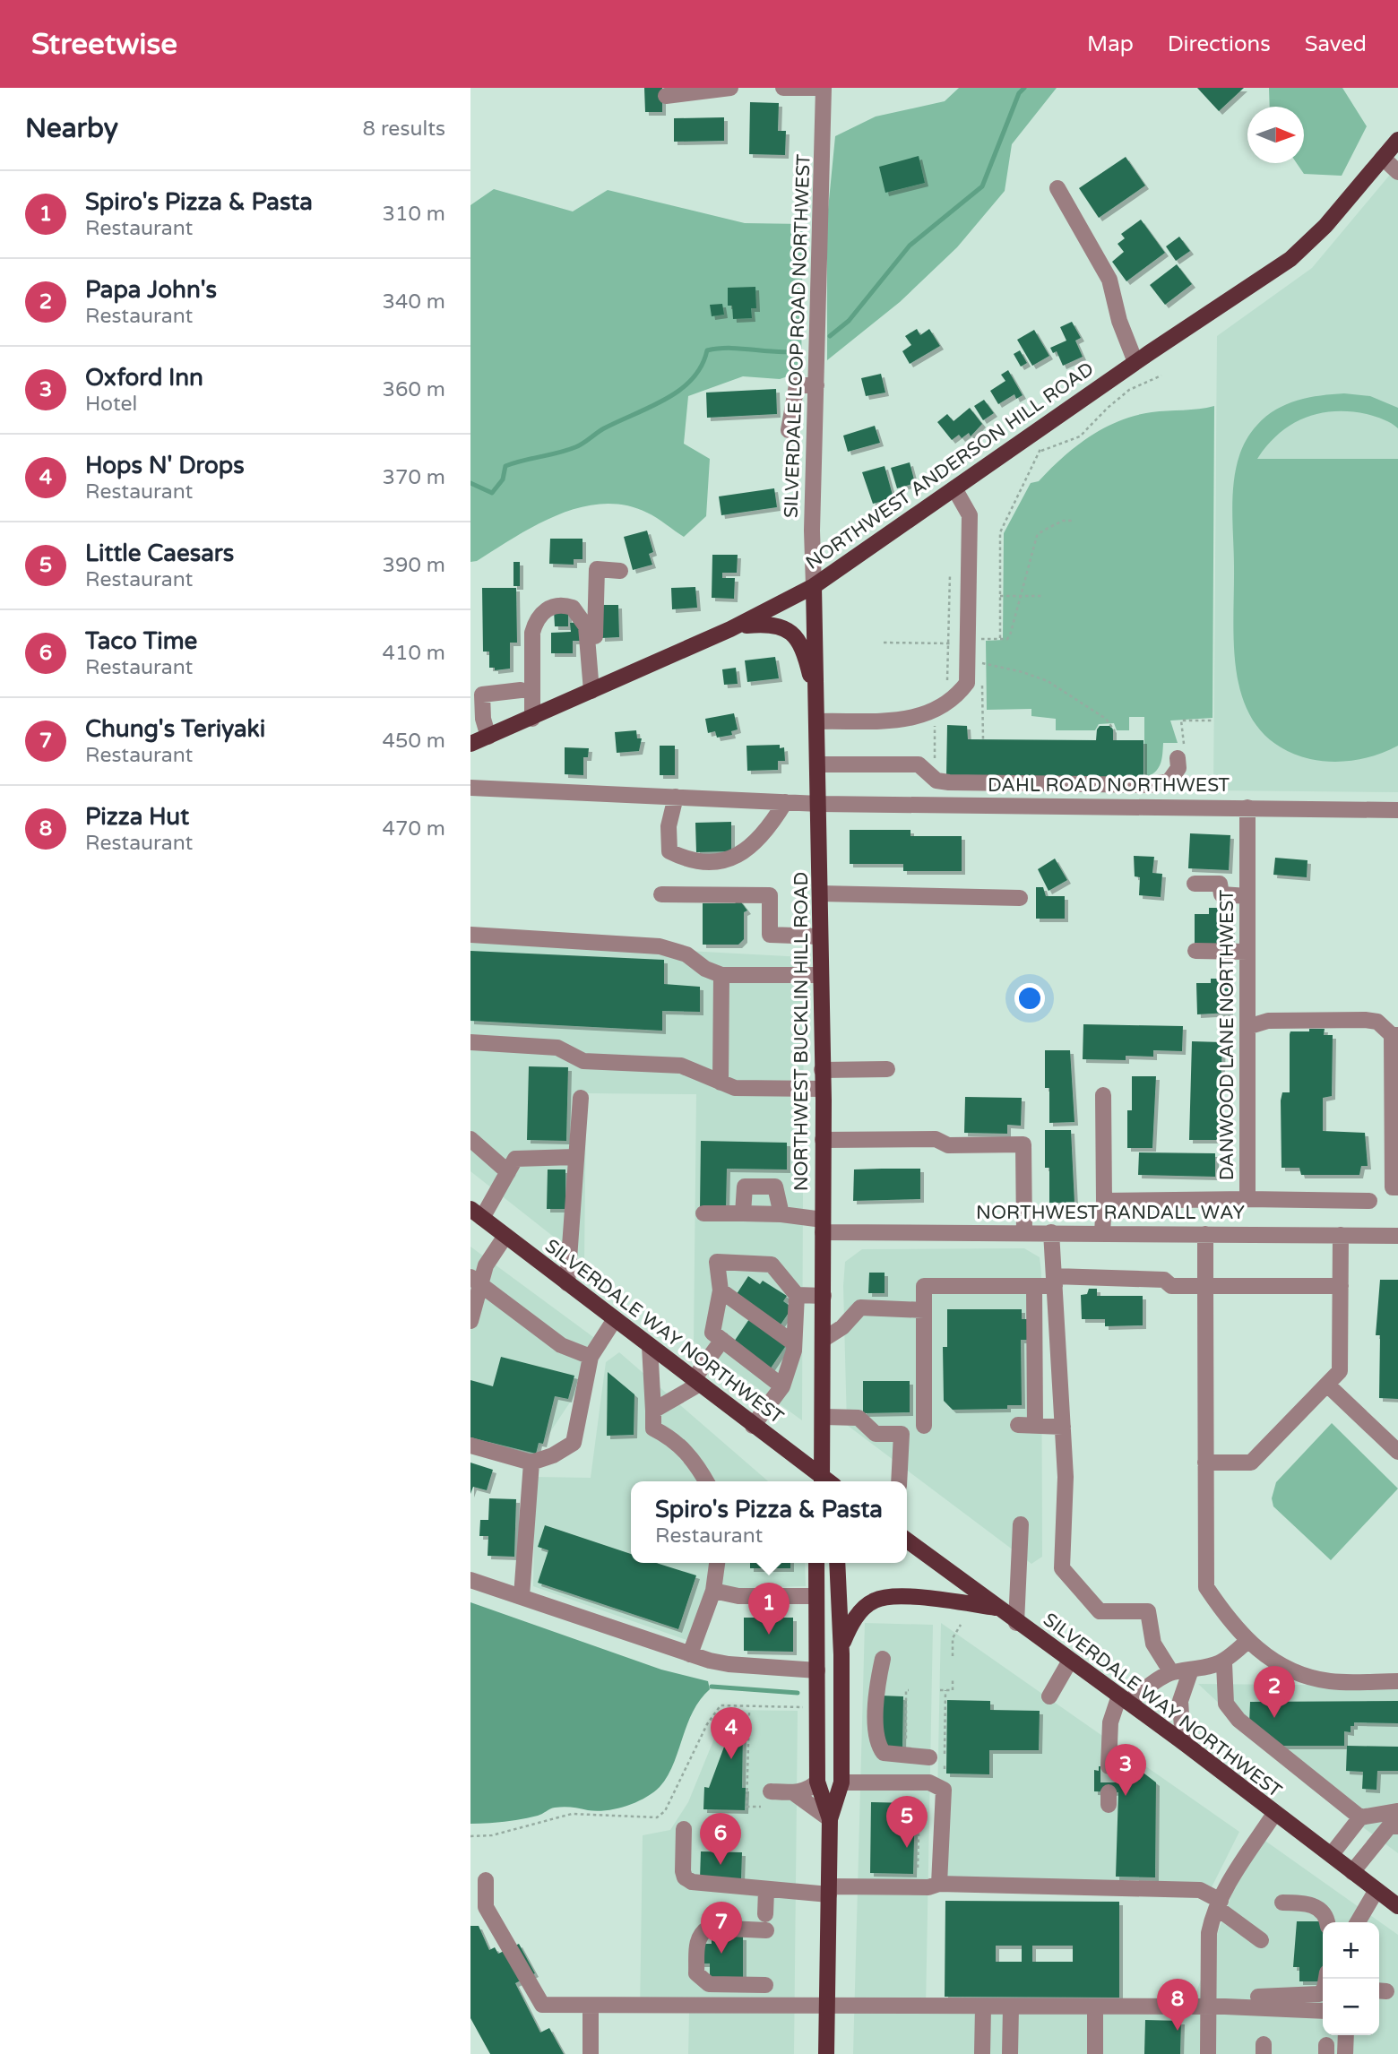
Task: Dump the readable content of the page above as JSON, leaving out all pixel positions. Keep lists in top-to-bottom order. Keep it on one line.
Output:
{"streets":{"main road":["NORTHWEST ANDERSON HILL ROAD","NORTHWEST BUCKLIN HILL ROAD","SILVERDALE WAY NORTHWEST"],"street":["SILVERDALE LOOP ROAD NORTHWEST","DAHL ROAD NORTHWEST","DANWOOD LANE NORTHWEST","NORTHWEST RANDALL WAY"]},"crossings":[["SILVERDALE LOOP ROAD NORTHWEST","NORTHWEST ANDERSON HILL ROAD"],["SILVERDALE LOOP ROAD NORTHWEST","NORTHWEST BUCKLIN HILL ROAD"],["NORTHWEST ANDERSON HILL ROAD","NORTHWEST BUCKLIN HILL ROAD"],["DAHL ROAD NORTHWEST","NORTHWEST BUCKLIN HILL ROAD"],["DAHL ROAD NORTHWEST","DANWOOD LANE NORTHWEST"],["NORTHWEST BUCKLIN HILL ROAD","NORTHWEST RANDALL WAY"]],"north":"right","page":{"header":"Streetwise","nav":["Map","Directions","Saved"],"heading":["Nearby","8 results"],"list":[{"mark":"1","name":"Spiro's Pizza & Pasta","note":"Restaurant","value":"310 m"},{"mark":"2","name":"Papa John's","note":"Restaurant","value":"340 m"},{"mark":"3","name":"Oxford Inn","note":"Hotel","value":"360 m"},{"mark":"4","name":"Hops N' Drops","note":"Restaurant","value":"370 m"},{"mark":"5","name":"Little Caesars","note":"Restaurant","value":"390 m"},{"mark":"6","name":"Taco Time","note":"Restaurant","value":"410 m"},{"mark":"7","name":"Chung's Teriyaki","note":"Restaurant","value":"450 m"},{"mark":"8","name":"Pizza Hut","note":"Restaurant","value":"470 m"}],"popup":["Spiro's Pizza & Pasta","Restaurant"],"pins":["1","2","4","3","5","6","7","8"],"map_buttons":["+","−"]}}
